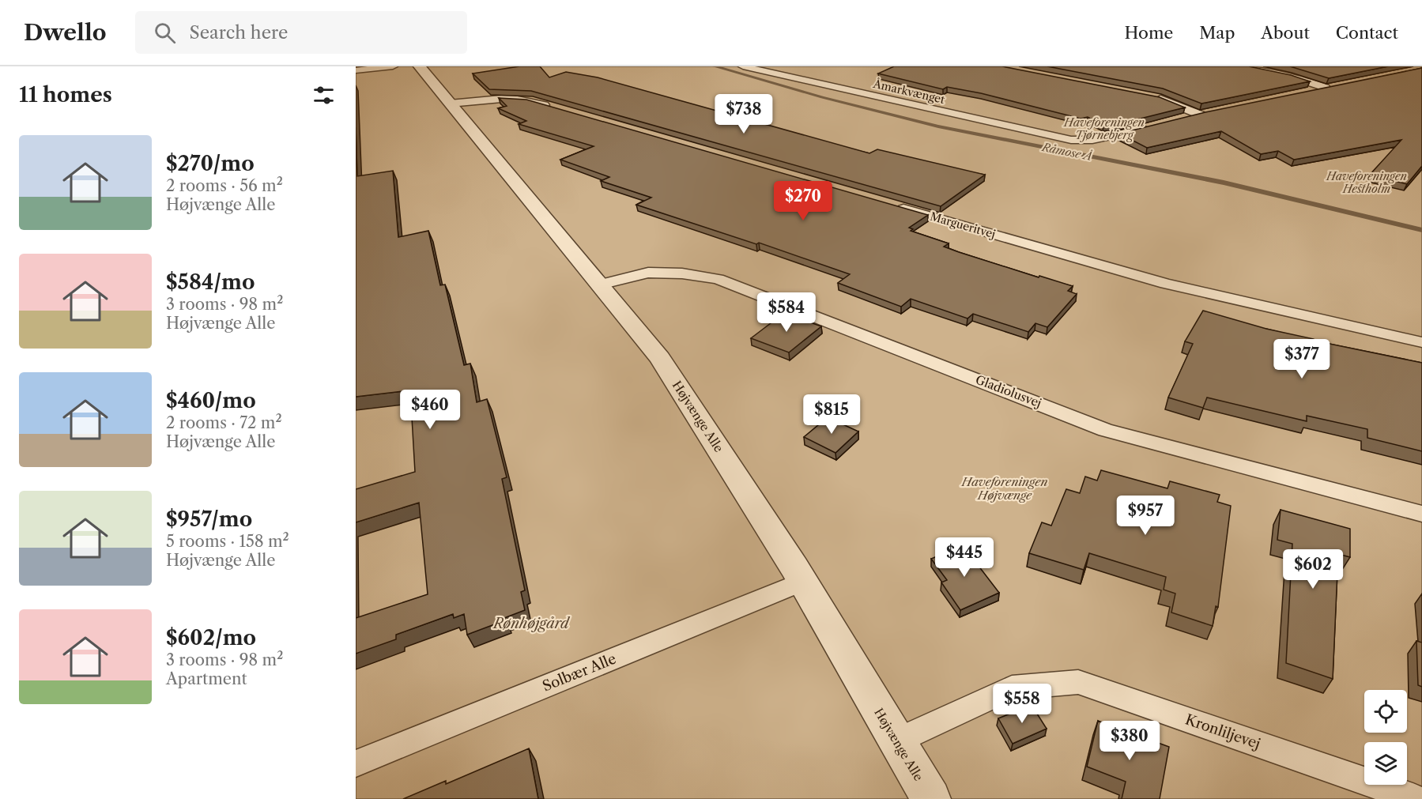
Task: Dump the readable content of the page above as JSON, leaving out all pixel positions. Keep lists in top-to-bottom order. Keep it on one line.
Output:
{"streets":{"street":["Højvænge Alle"],"lane":["Åmarkvænget","Margueritvej","Gladiolusvej","Solbær Alle","Kronliljevej"]},"crossings":[["Gladiolusvej","Højvænge Alle"],["Højvænge Alle","Solbær Alle"],["Højvænge Alle","Kronliljevej"]],"water":["Råmose Å"],"parks":["Haveforeningen Tjørnebjerg","Haveforeningen Hestholm","Haveforeningen Højvænge","Rønhøjgård"],"page":{"header":"Dwello","search":"Search here","nav":["Home","Map","About","Contact"],"heading":"11 homes","price":["$738","$270","$584","$377","$460","$815","$957","$445","$602","$558","$380"],"list":[{"name":"$270/mo","note":"2 rooms · 56 m² · Højvænge Alle"},{"name":"$584/mo","note":"3 rooms · 98 m² · Højvænge Alle"},{"name":"$460/mo","note":"2 rooms · 72 m² · Højvænge Alle"},{"name":"$957/mo","note":"5 rooms · 158 m² · Højvænge Alle"},{"name":"$602/mo","note":"3 rooms · 98 m² · Apartment"}]}}
